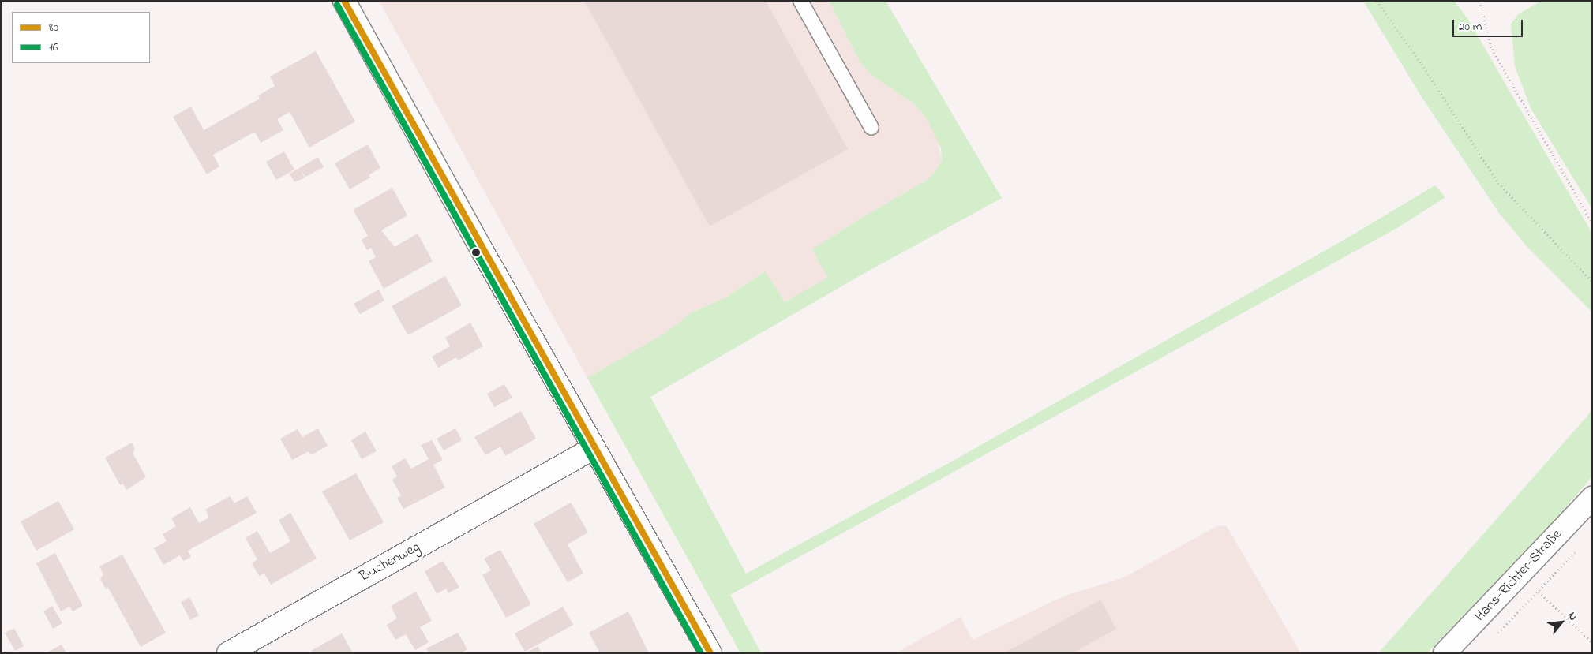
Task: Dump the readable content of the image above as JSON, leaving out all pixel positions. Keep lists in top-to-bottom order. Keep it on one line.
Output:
{"streets":{"street":["Buchenweg","Hans-Richter-Straße"]},"lines":["transit line 80","transit line 16"],"legend":["80","16"],"scale_bar":"20 m","north":"top right"}
